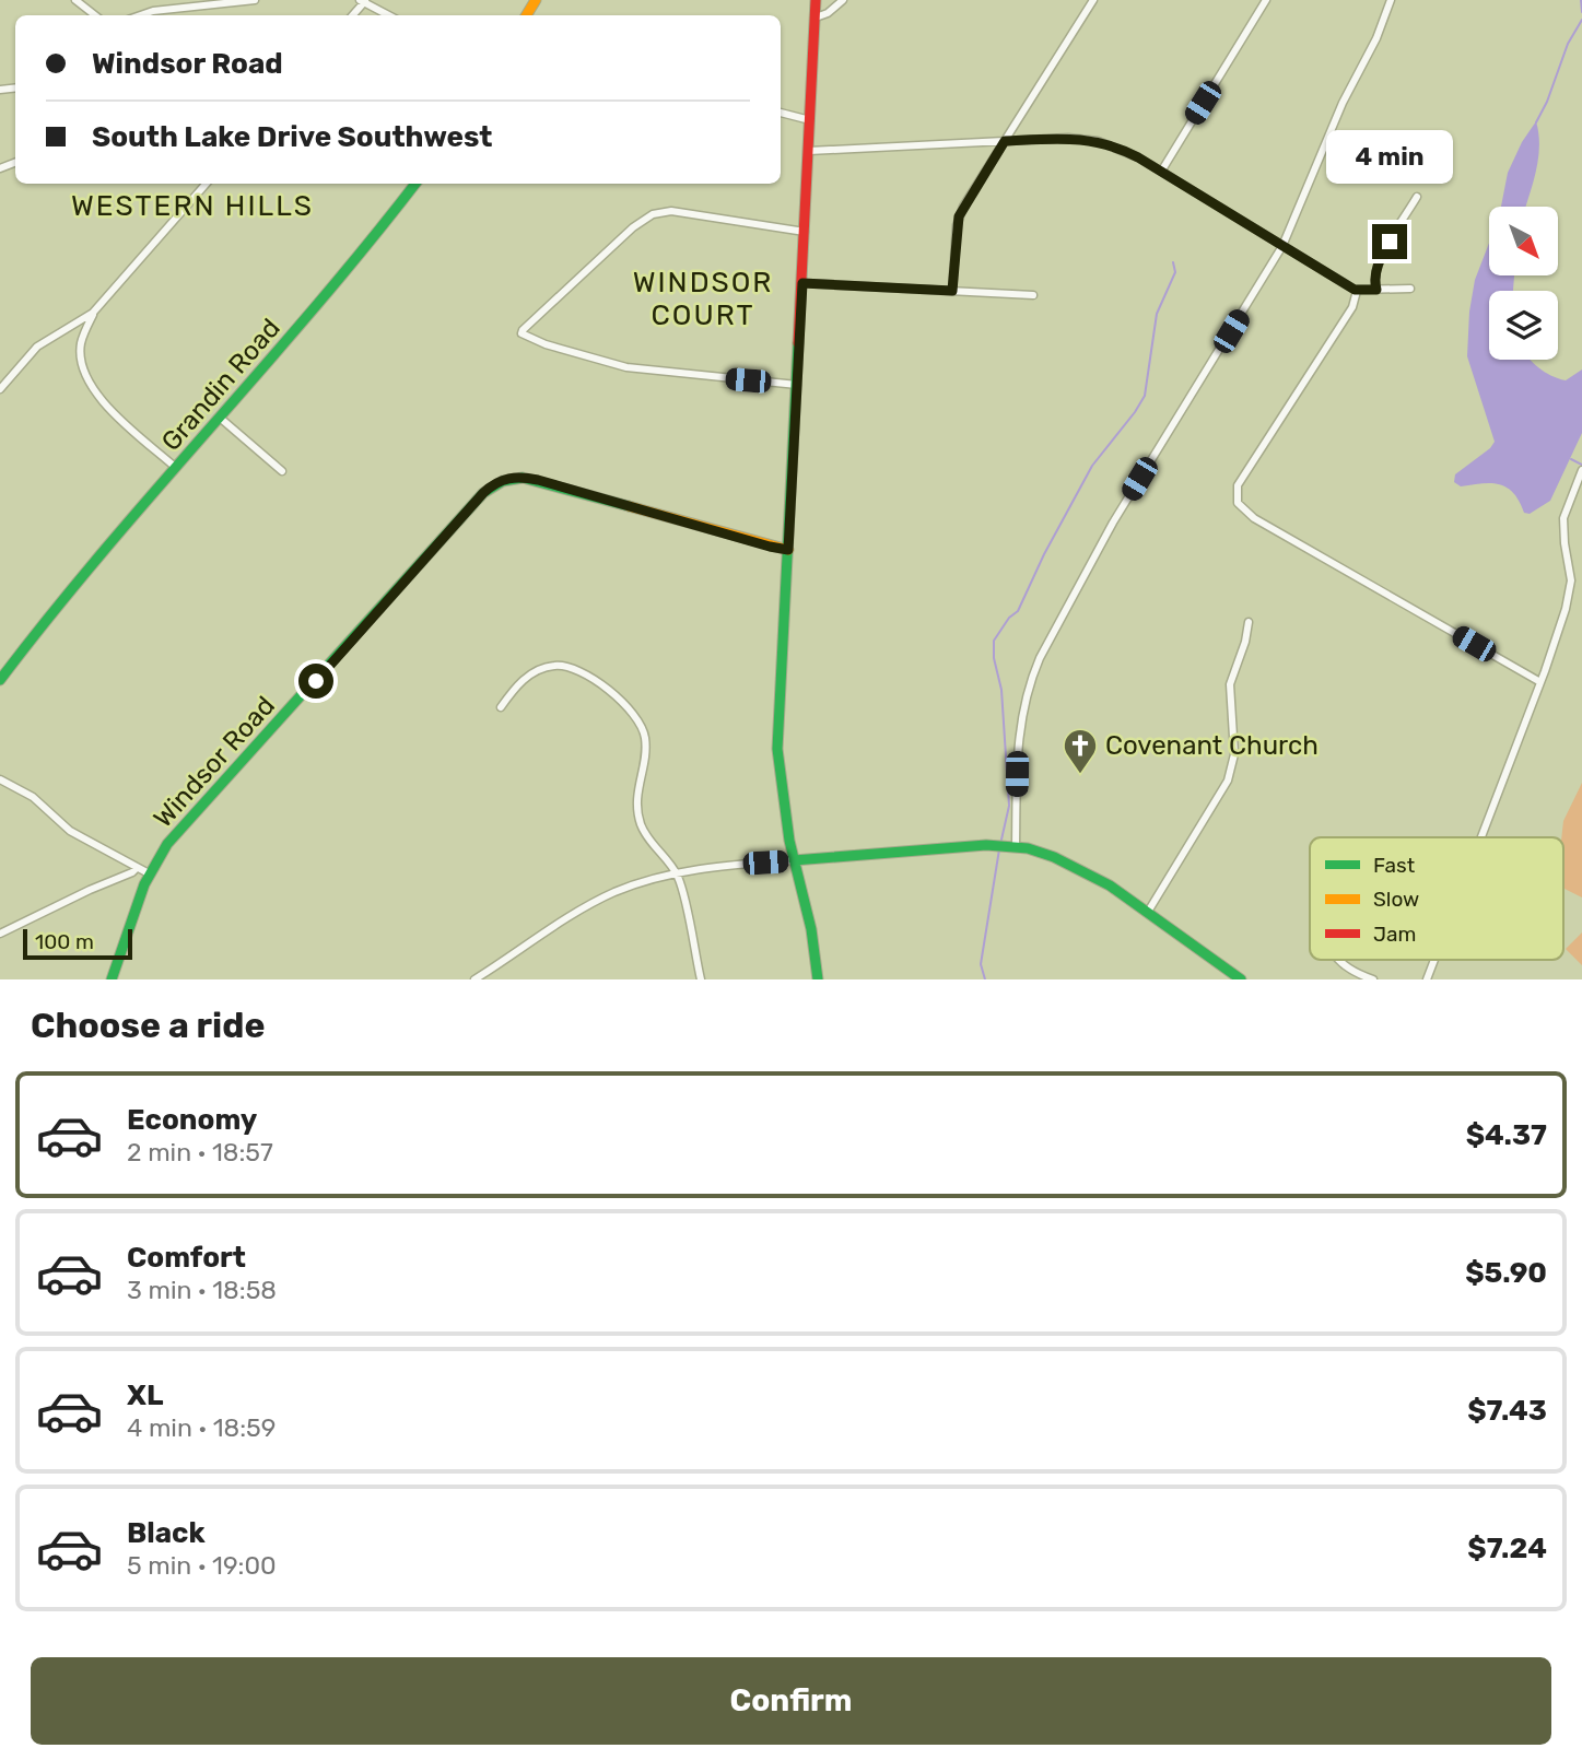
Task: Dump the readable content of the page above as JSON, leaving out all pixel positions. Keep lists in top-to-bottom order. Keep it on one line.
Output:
{"streets":{"street":["Grandin Road","Windsor Road"]},"districts":["WESTERN HILLS","WINDSOR COURT"],"places":{"church":["Covenant Church"]},"legend":["Fast","Slow","Jam"],"scale_bar":"100 m","north":"bottom right","page":{"banner":["Windsor Road","South Lake Drive Southwest"],"bubble":"4 min","scale":"100 m","heading":"Choose a ride","list":[{"name":"Economy","note":"2 min · 18:57","value":"$4.37"},{"name":"Comfort","note":"3 min · 18:58","value":"$5.90"},{"name":"XL","note":"4 min · 18:59","value":"$7.43"},{"name":"Black","note":"5 min · 19:00","value":"$7.24"}],"buttons":"Confirm"}}
